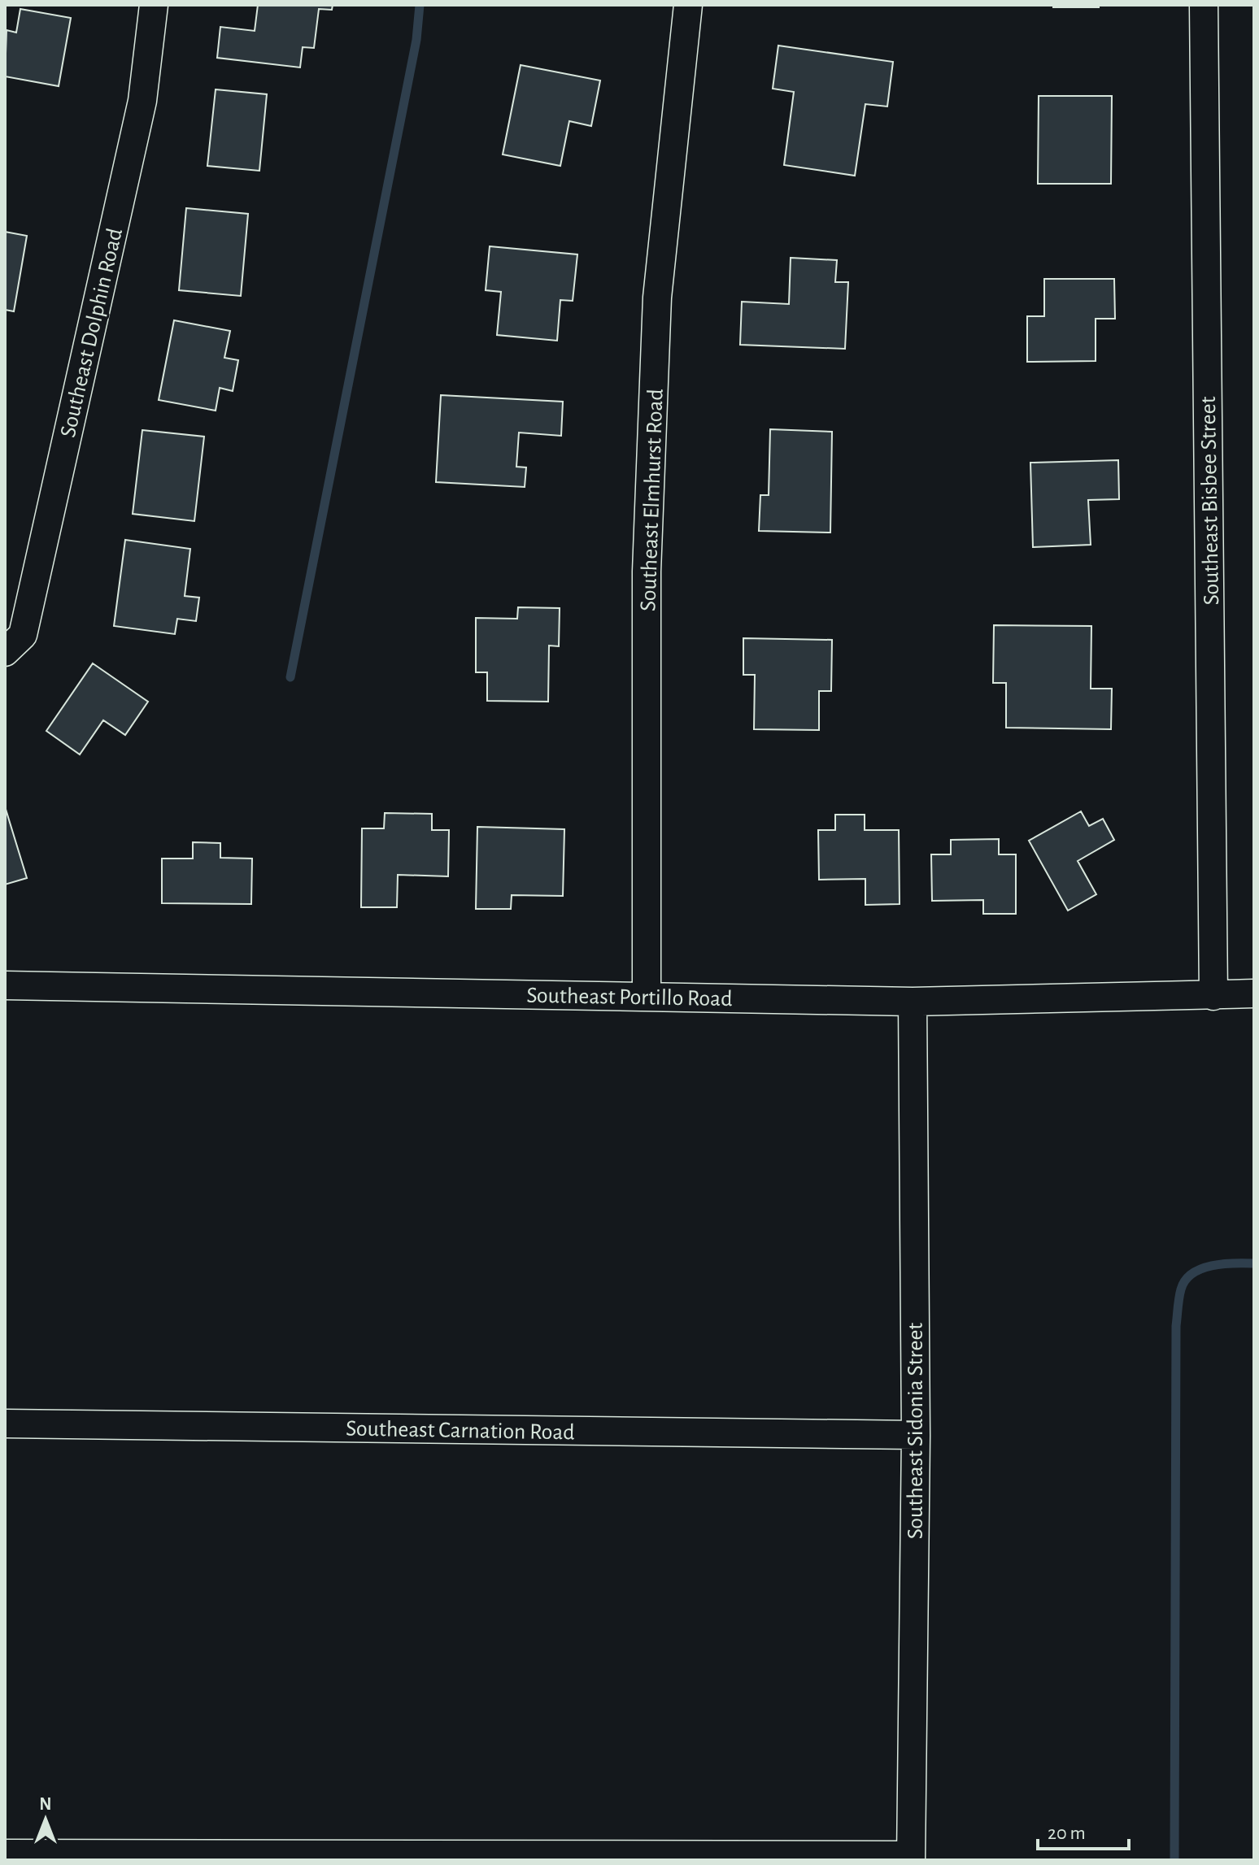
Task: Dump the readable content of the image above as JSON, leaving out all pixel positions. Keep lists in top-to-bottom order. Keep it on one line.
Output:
{"streets":{"street":["Southeast Dolphin Road","Southeast Elmhurst Road","Southeast Bisbee Street","Southeast Portillo Road","Southeast Carnation Road","Southeast Sidonia Street"]},"crossings":[["Southeast Elmhurst Road","Southeast Portillo Road"],["Southeast Bisbee Street","Southeast Portillo Road"],["Southeast Portillo Road","Southeast Sidonia Street"],["Southeast Carnation Road","Southeast Sidonia Street"]],"scale_bar":"20 m","north":"top"}
